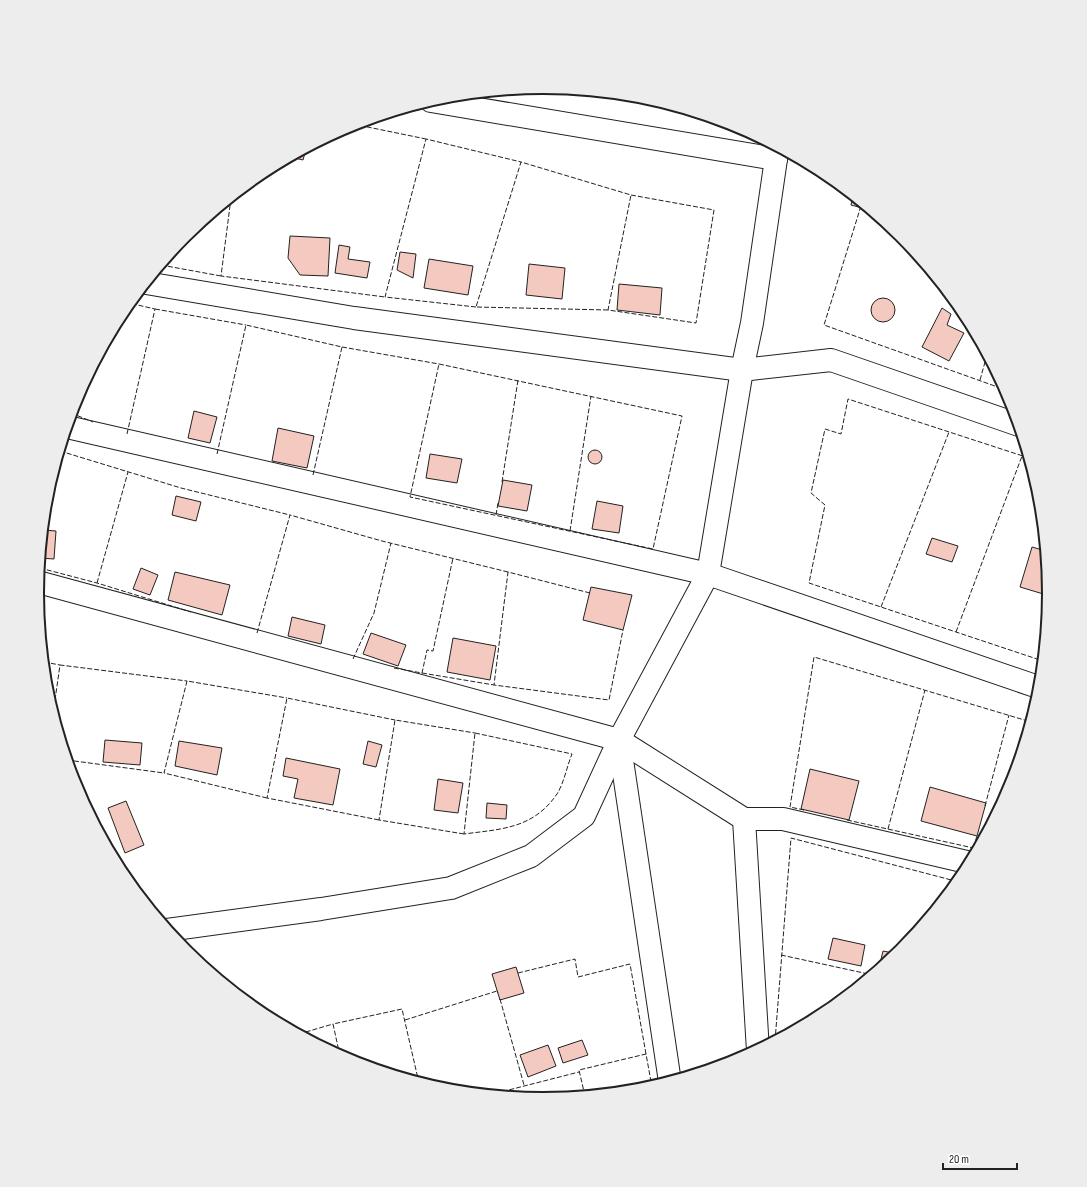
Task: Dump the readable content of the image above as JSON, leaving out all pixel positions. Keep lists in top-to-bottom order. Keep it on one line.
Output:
{"scale_bar":"20 m"}
